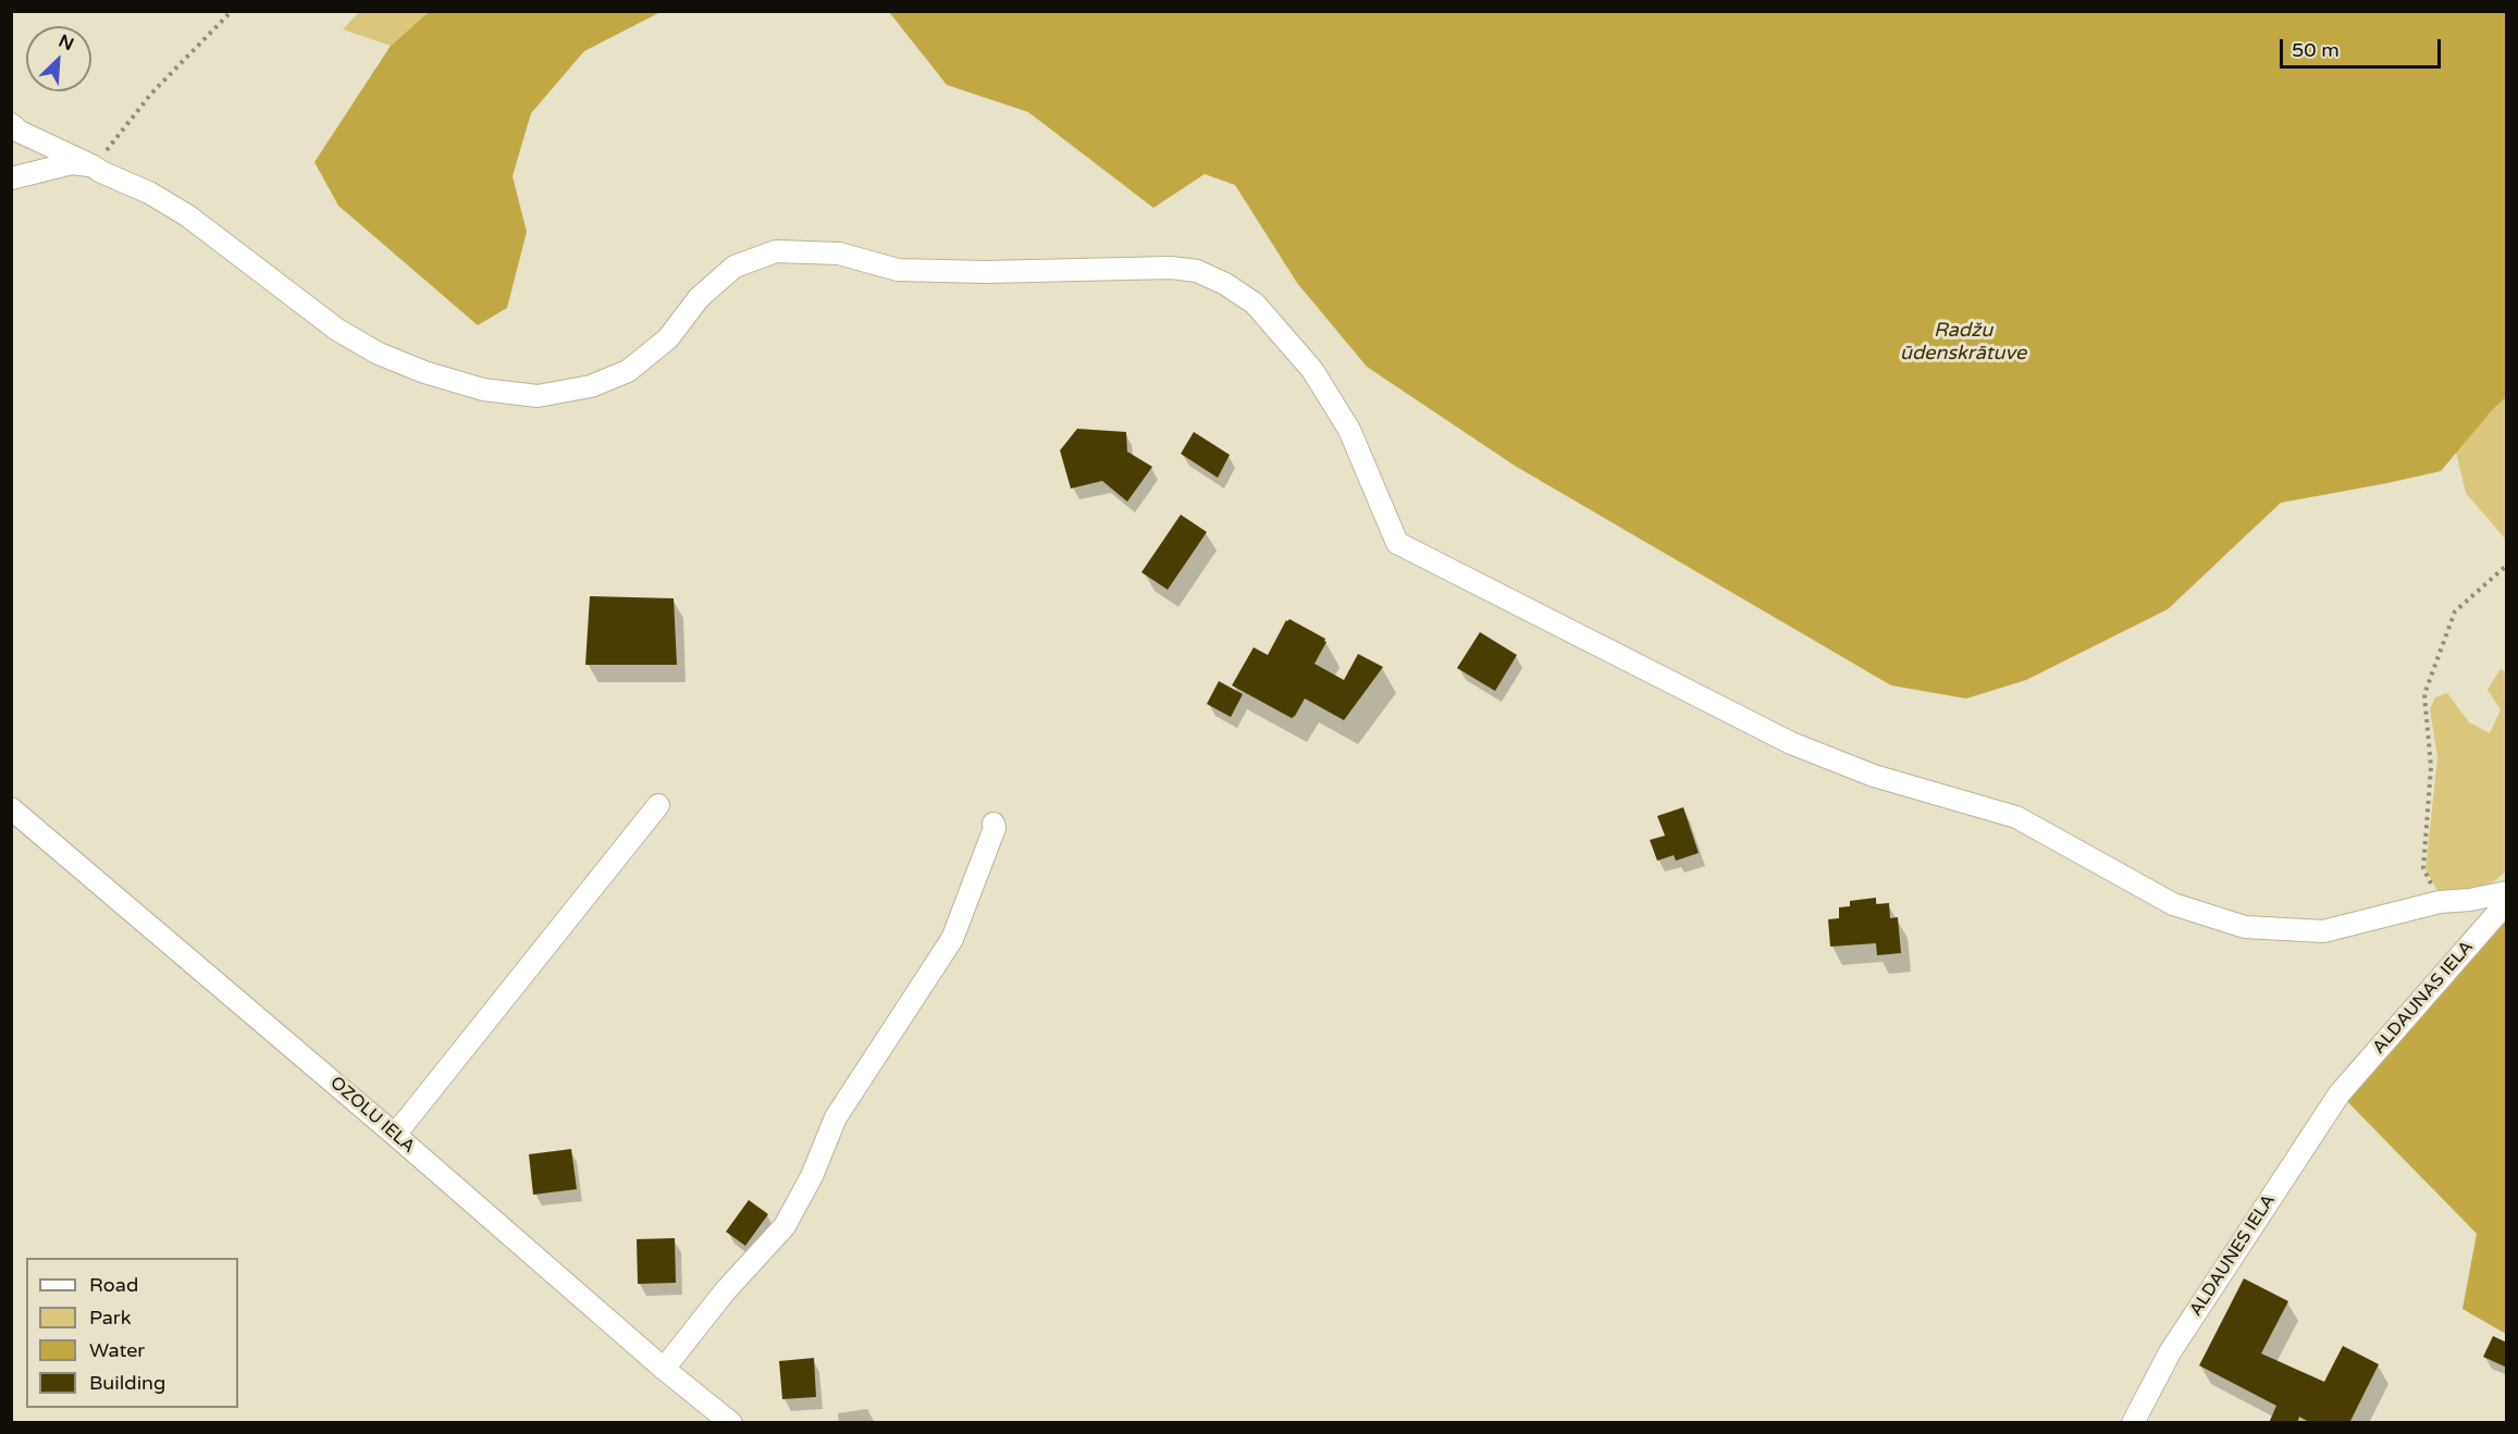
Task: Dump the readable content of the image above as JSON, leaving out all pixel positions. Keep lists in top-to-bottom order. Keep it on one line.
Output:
{"streets":{"street":["ALDAUNAS IELA","OZOLU IELA","ALDAUNES IELA"]},"crossings":[["ALDAUNAS IELA","ALDAUNES IELA"]],"water":["Radžu ūdenskrātuve"],"legend":["Road","Park","Water","Building"],"scale_bar":"50 m","north":"top right"}
